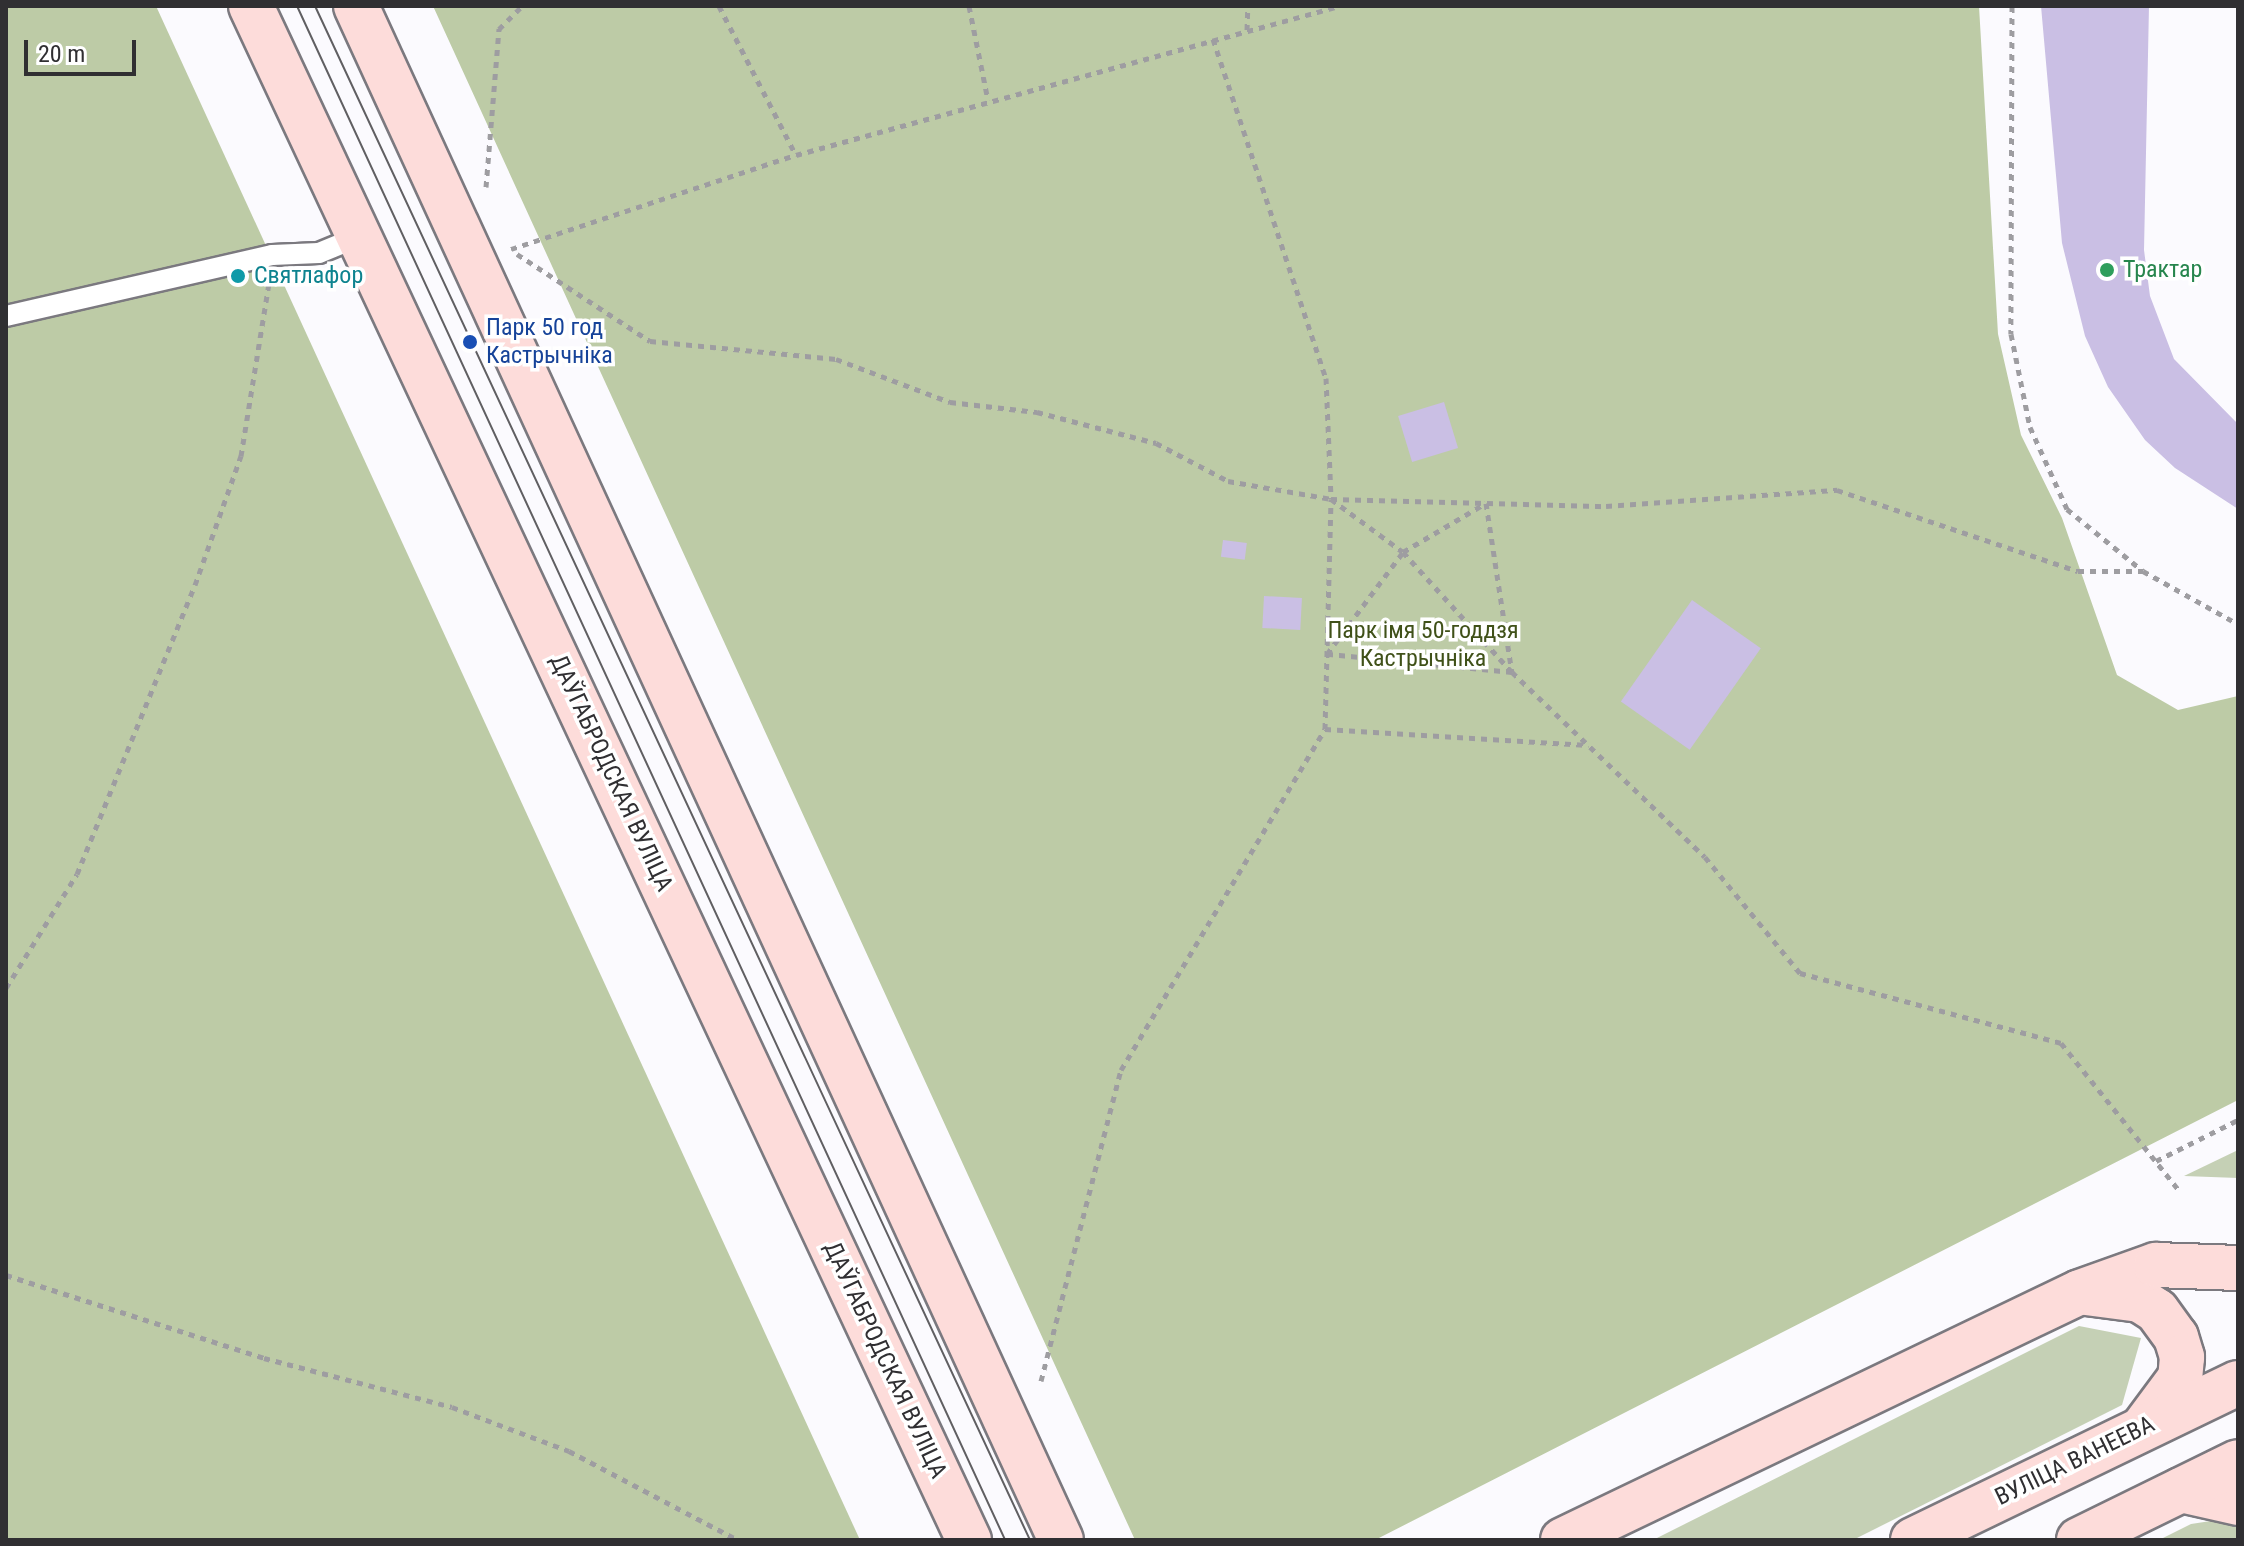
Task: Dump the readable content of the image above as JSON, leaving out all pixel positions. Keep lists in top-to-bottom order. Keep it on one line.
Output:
{"streets":{"main road":["ДАЎГАБРОДСКАЯ ВУЛІЦА","ВУЛІЦА ВАНЕЕВА"]},"parks":["Парк імя 50-годдзя Кастрычніка"],"places":["Трактар","Святлафор","Парк 50 год Кастрычніка"],"scale_bar":"20 m"}
